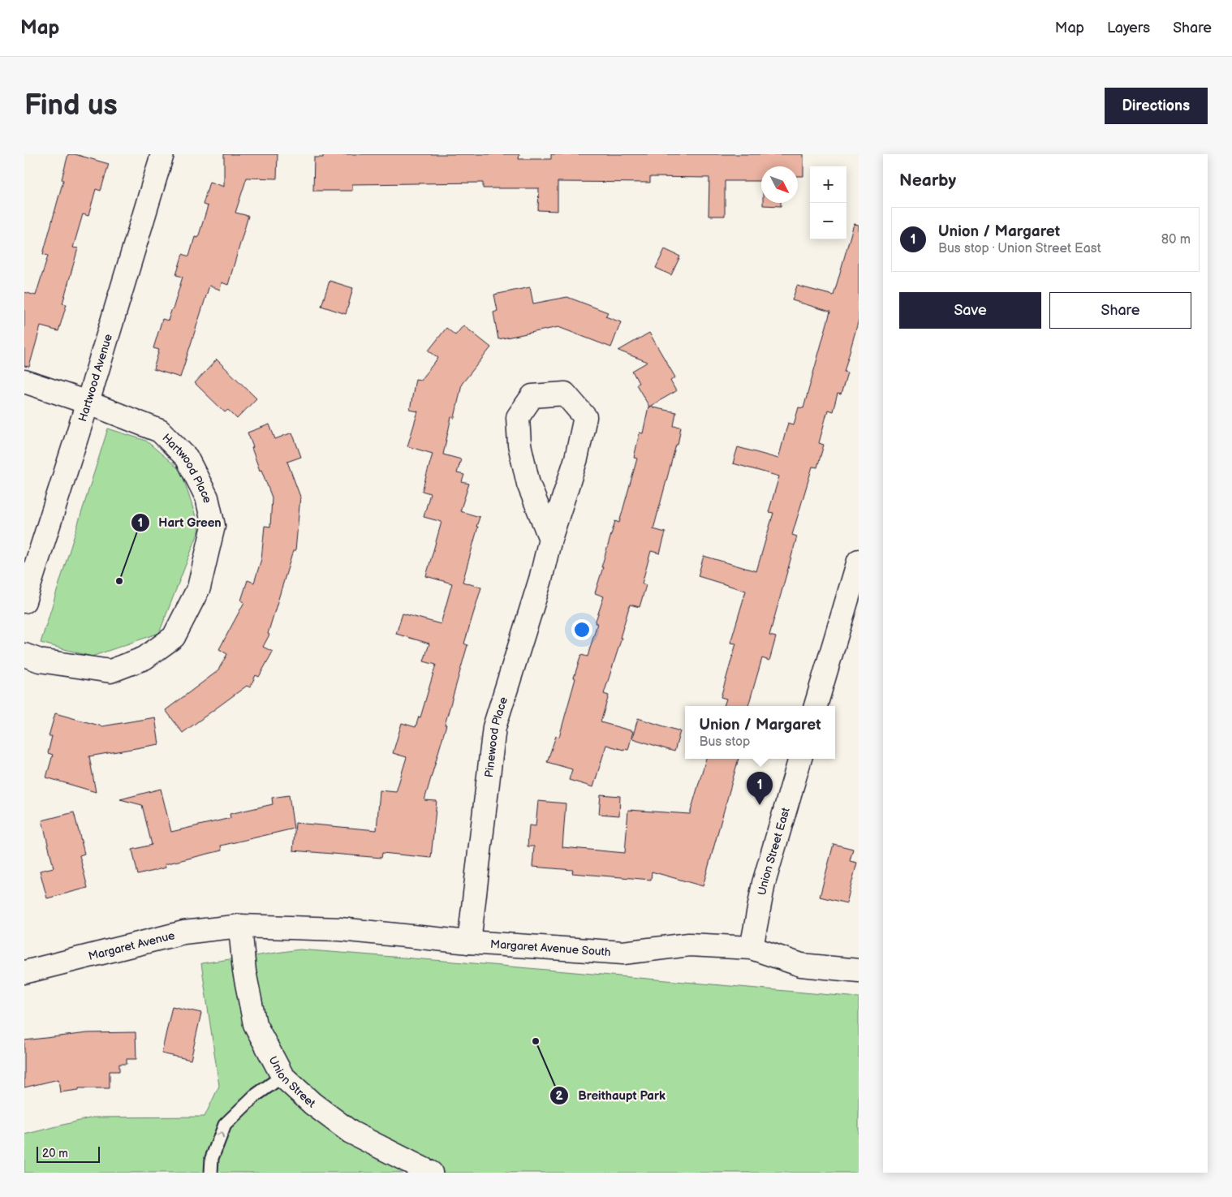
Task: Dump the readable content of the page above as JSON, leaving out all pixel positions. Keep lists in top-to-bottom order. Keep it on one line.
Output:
{"streets":{"street":["Hartwood Avenue","Hartwood Place","Pinewood Place","Union Street East","Margaret Avenue","Margaret Avenue South","Union Street"]},"crossings":[["Hartwood Avenue","Hartwood Place"],["Pinewood Place","Margaret Avenue South"],["Union Street East","Margaret Avenue South"],["Margaret Avenue","Margaret Avenue South"],["Margaret Avenue","Union Street"],["Margaret Avenue South","Union Street"]],"places":["Hart Green","Breithaupt Park"],"scale_bar":"20 m","north":"bottom right","page":{"header":"Map","nav":["Map","Layers","Share"],"buttons":["Directions",["Save","Share"]],"title":"Find us","heading":"Nearby","map_buttons":["+","−"],"list":[{"mark":"1","name":"Union / Margaret","note":"Bus stop · Union Street East","value":"80 m"}],"popup":["Union / Margaret","Bus stop"],"pins":"1","scale":"20 m"}}
